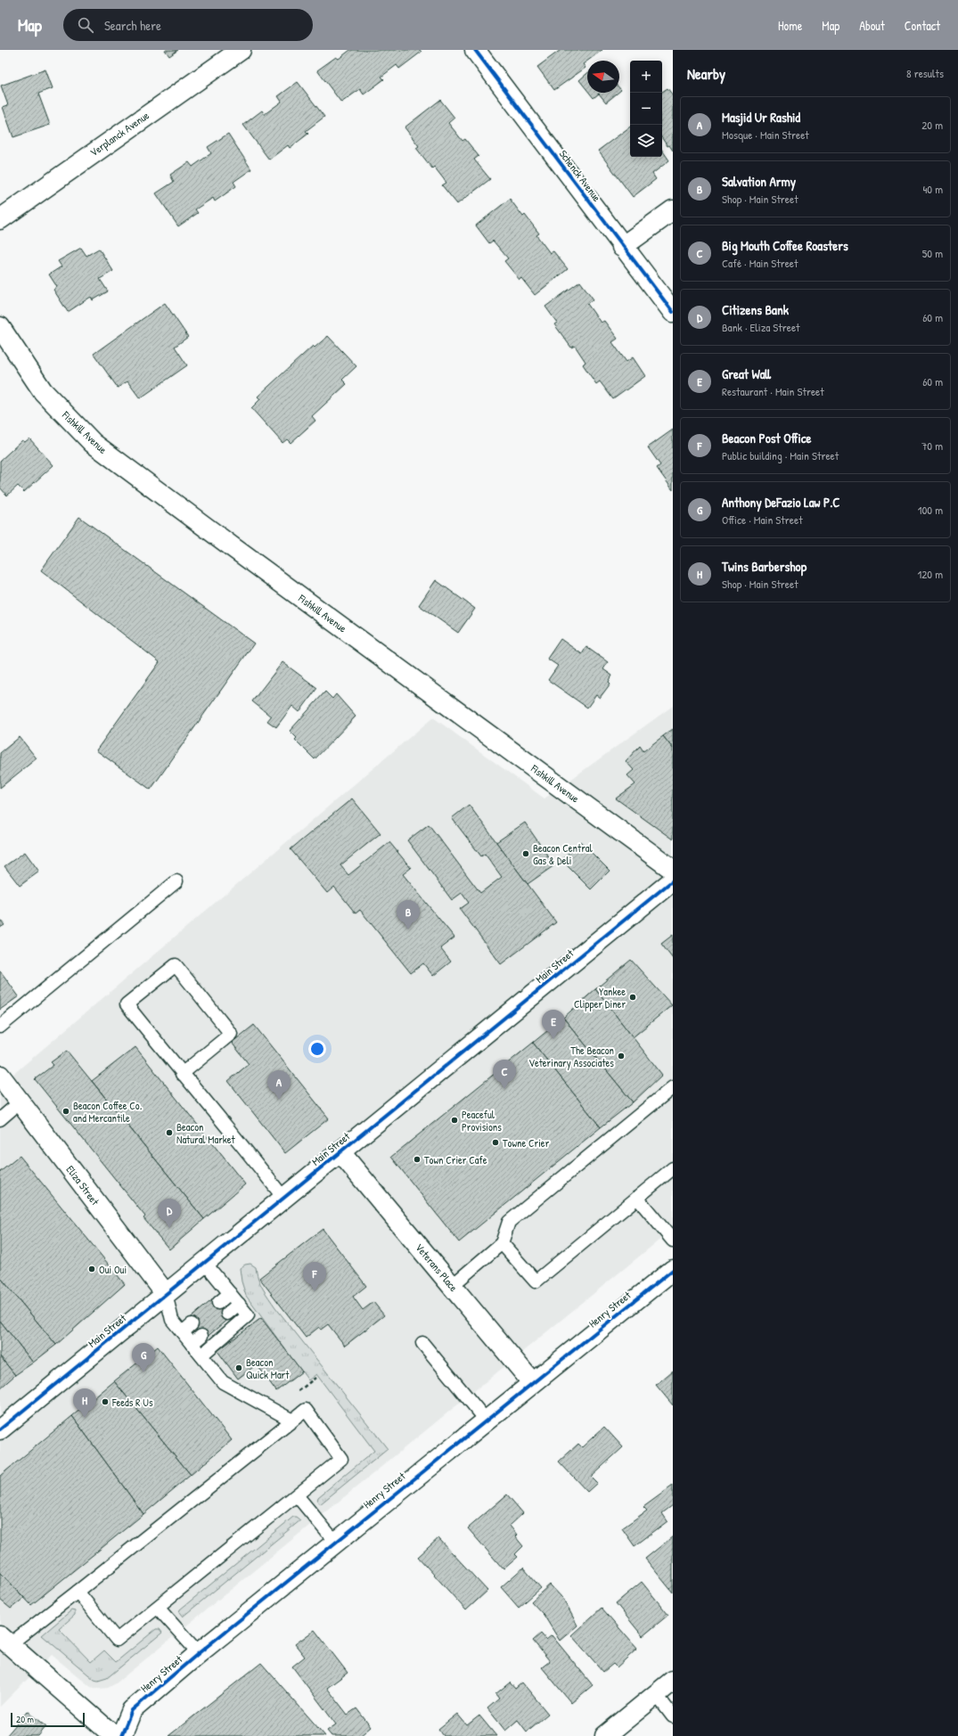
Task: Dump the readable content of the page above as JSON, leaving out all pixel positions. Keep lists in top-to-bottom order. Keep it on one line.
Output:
{"streets":{"street":["Verplanck Avenue","Schenck Avenue","Fishkill Avenue","Main Street","Eliza Street","Veterans Place","Henry Street"]},"crossings":[["Main Street","Eliza Street"],["Main Street","Veterans Place"],["Veterans Place","Henry Street"]],"places":["Beacon Central Gas & Deli","Yankee Clipper Diner","The Beacon Veterinary Associates","Beacon Coffee Co. and Mercantile","Peaceful Provisions","Beacon Natural Market","Towne Crier","Town Crier Cafe","Oui Oui","Beacon Quick Mart","Feeds R Us"],"scale_bar":"20 m","north":"left","page":{"header":"Map","search":"Search here","nav":["Home","Map","About","Contact"],"heading":["Nearby","8 results"],"map_buttons":["+","−"],"list":[{"mark":"A","name":"Masjid Ur Rashid","note":"Mosque · Main Street","value":"20 m"},{"mark":"B","name":"Salvation Army","note":"Shop · Main Street","value":"40 m"},{"mark":"C","name":"Big Mouth Coffee Roasters","note":"Café · Main Street","value":"50 m"},{"mark":"D","name":"Citizens Bank","note":"Bank · Eliza Street","value":"60 m"},{"mark":"E","name":"Great Wall","note":"Restaurant · Main Street","value":"60 m"},{"mark":"F","name":"Beacon Post Office","note":"Public building · Main Street","value":"70 m"},{"mark":"G","name":"Anthony DeFazio Law P.C","note":"Office · Main Street","value":"100 m"},{"mark":"H","name":"Twins Barbershop","note":"Shop · Main Street","value":"120 m"}],"pins":["B","E","C","A","D","F","G","H"],"scale":"20 m"}}
